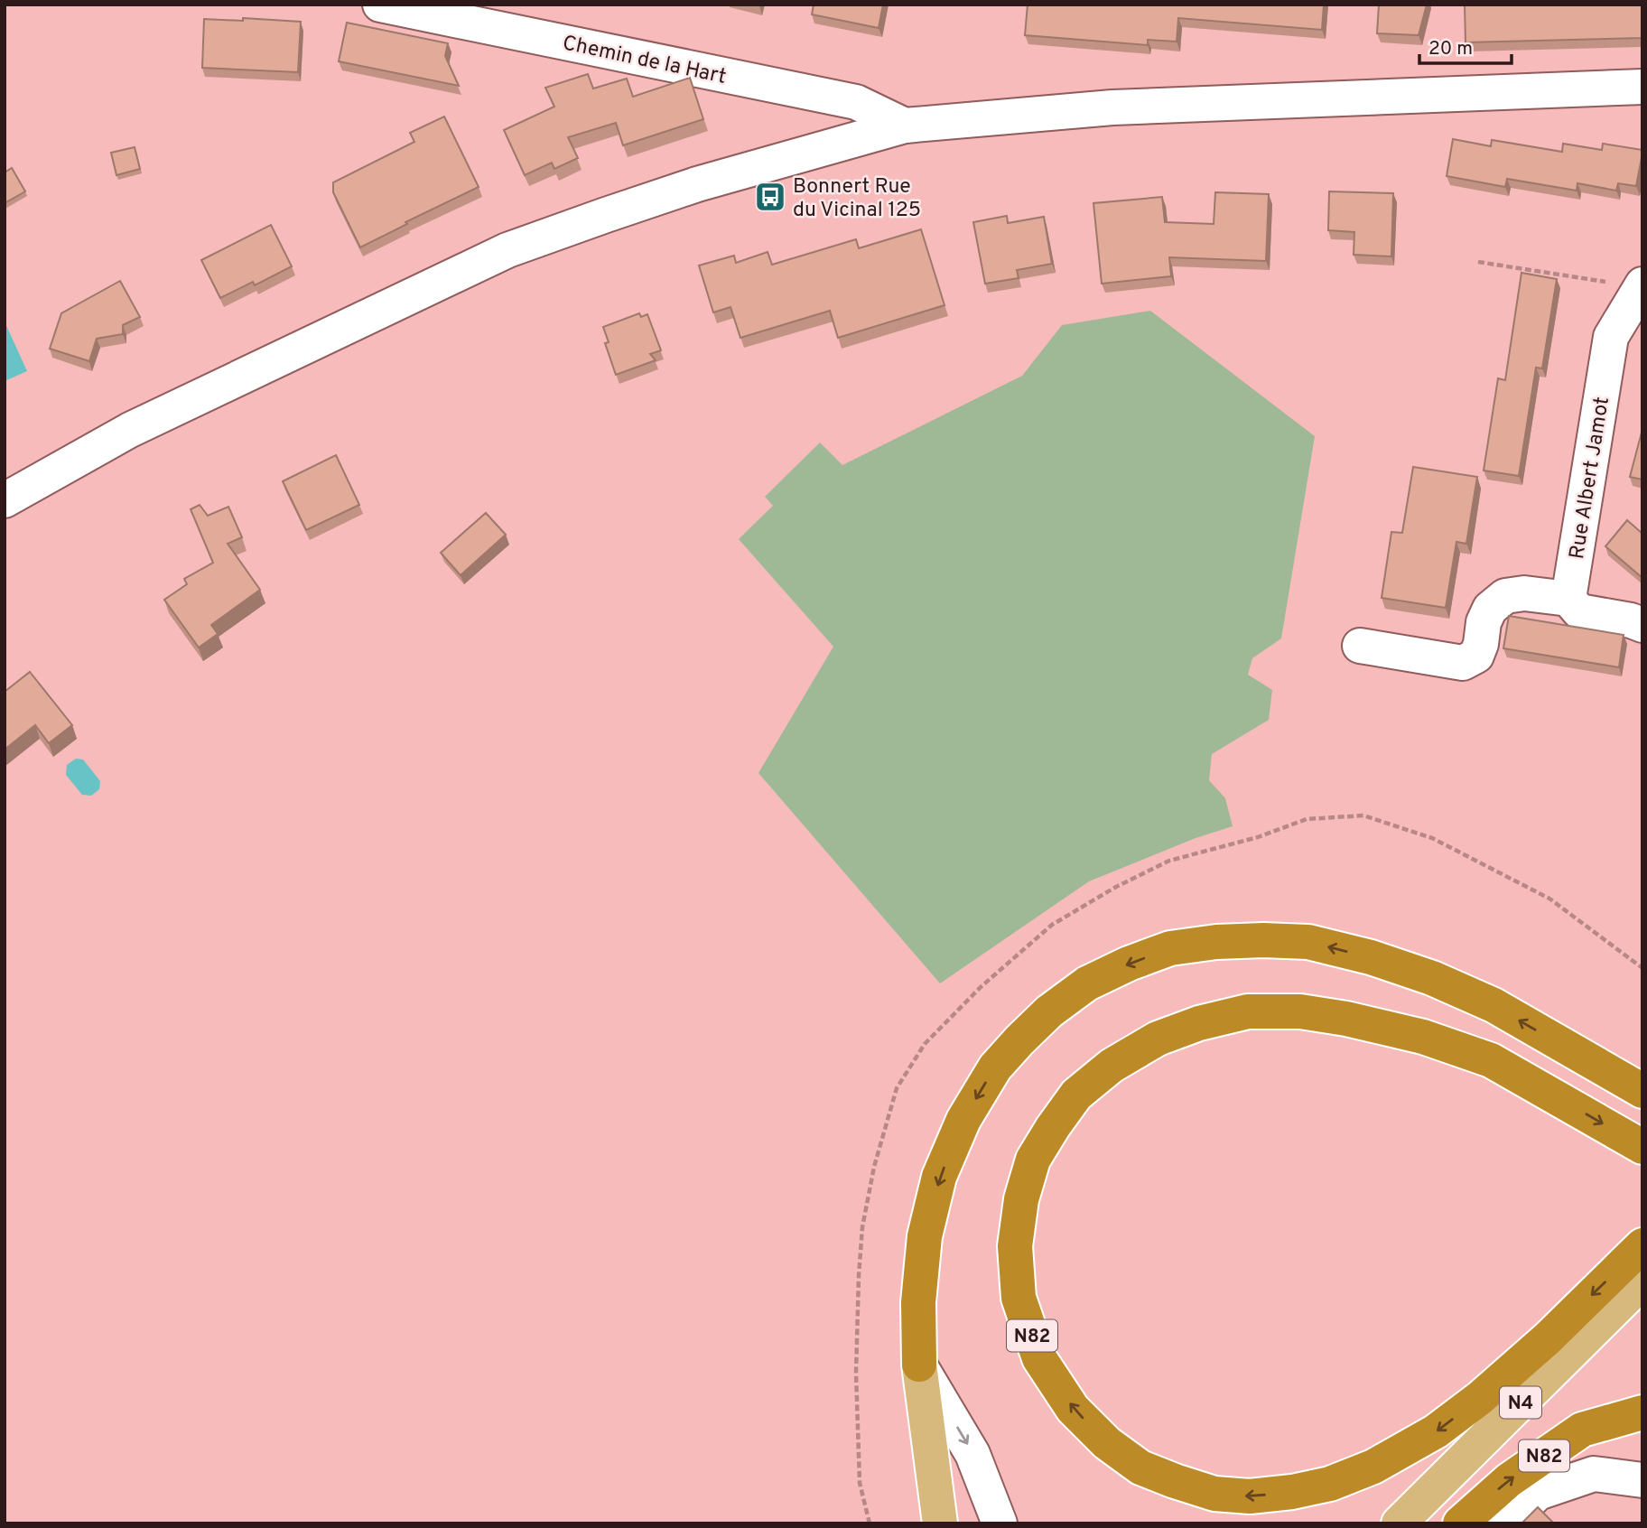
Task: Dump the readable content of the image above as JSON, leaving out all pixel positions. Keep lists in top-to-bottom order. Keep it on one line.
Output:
{"streets":{"highway":["N82"],"main road":["N4"],"street":["Chemin de la Hart","Rue Albert Jamot"]},"places":{"bus stop":["Bonnert Rue du Vicinal 125"]},"scale_bar":"20 m"}
